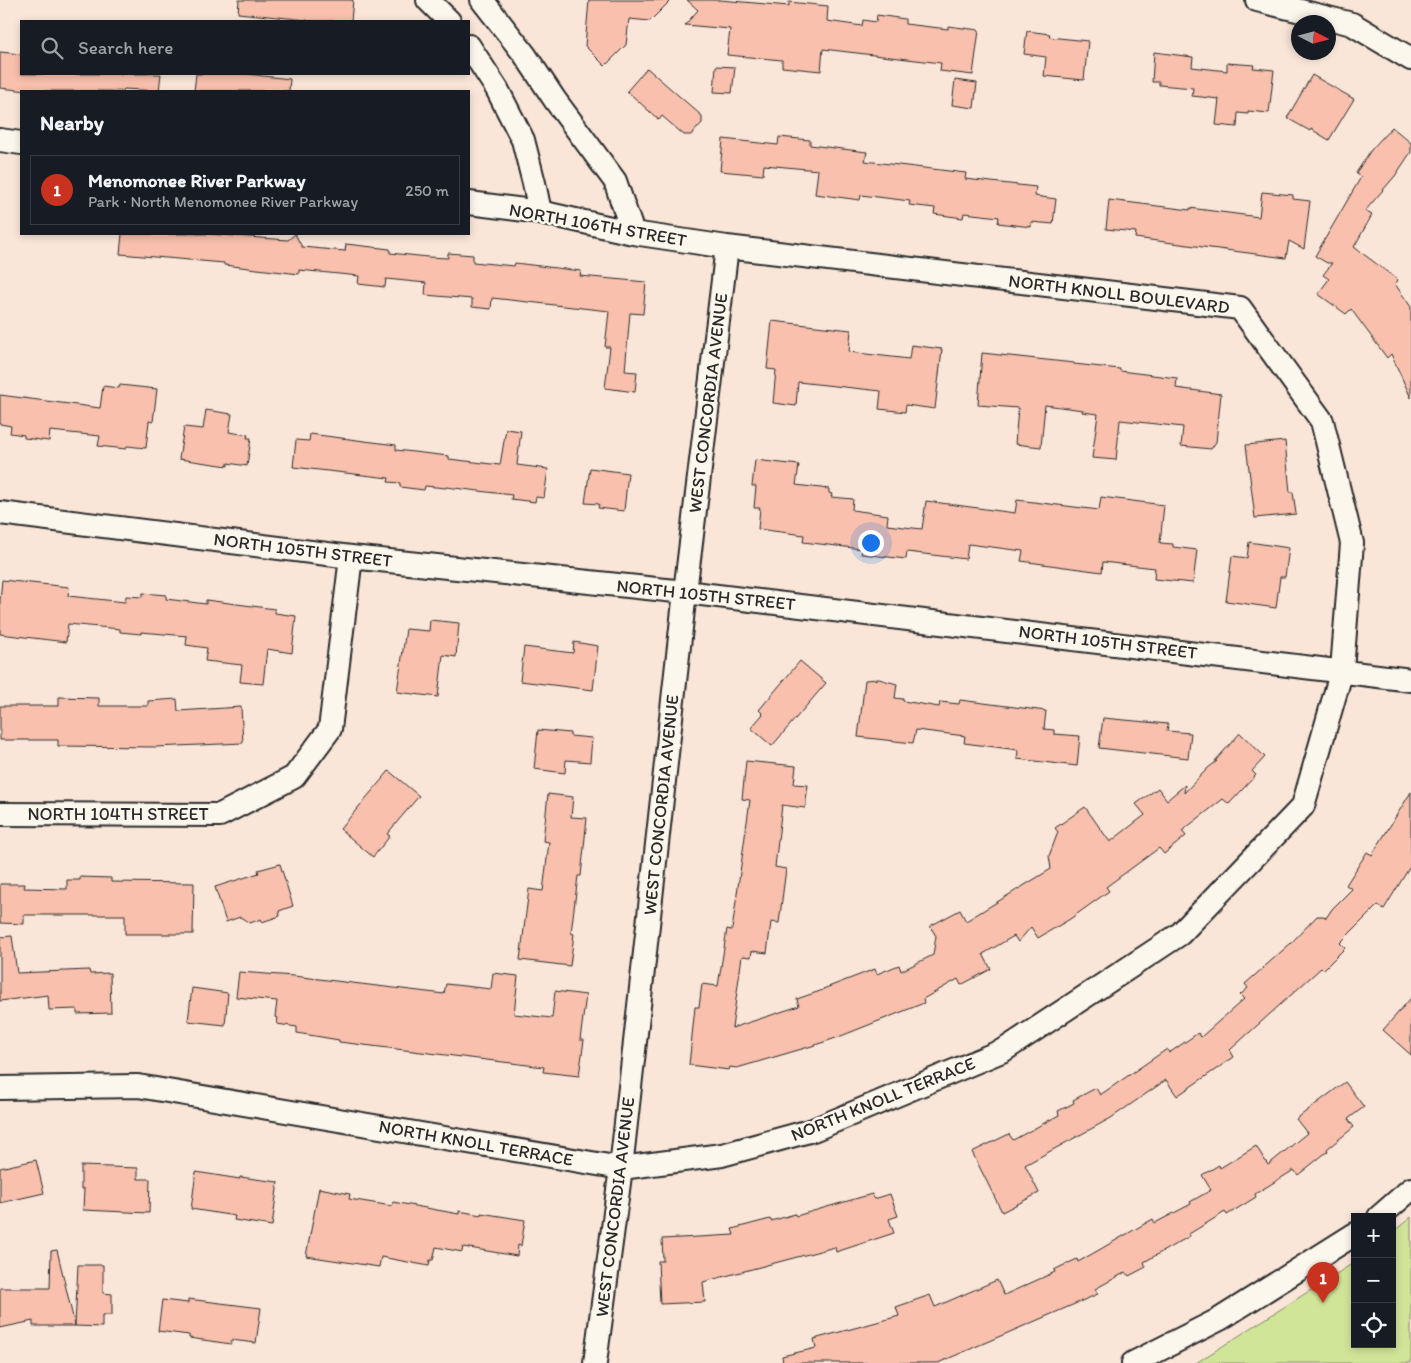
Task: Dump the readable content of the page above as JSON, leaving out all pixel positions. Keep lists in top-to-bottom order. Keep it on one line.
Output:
{"streets":{"street":["NORTH 106TH STREET","NORTH KNOLL BOULEVARD","WEST CONCORDIA AVENUE","NORTH 105TH STREET","NORTH 104TH STREET","NORTH KNOLL TERRACE"]},"crossings":[["NORTH 106TH STREET","NORTH KNOLL BOULEVARD"],["NORTH 106TH STREET","WEST CONCORDIA AVENUE"],["NORTH KNOLL BOULEVARD","WEST CONCORDIA AVENUE"],["NORTH KNOLL BOULEVARD","NORTH 105TH STREET"],["NORTH KNOLL BOULEVARD","NORTH KNOLL TERRACE"],["WEST CONCORDIA AVENUE","NORTH 105TH STREET"],["WEST CONCORDIA AVENUE","NORTH KNOLL TERRACE"],["NORTH 105TH STREET","NORTH 104TH STREET"],["NORTH 105TH STREET","NORTH KNOLL TERRACE"]],"north":"right","page":{"search":"Search here","heading":"Nearby","list":[{"mark":"1","name":"Menomonee River Parkway","note":"Park · North Menomonee River Parkway","value":"250 m"}],"map_buttons":["+","−"],"pins":"1"}}
